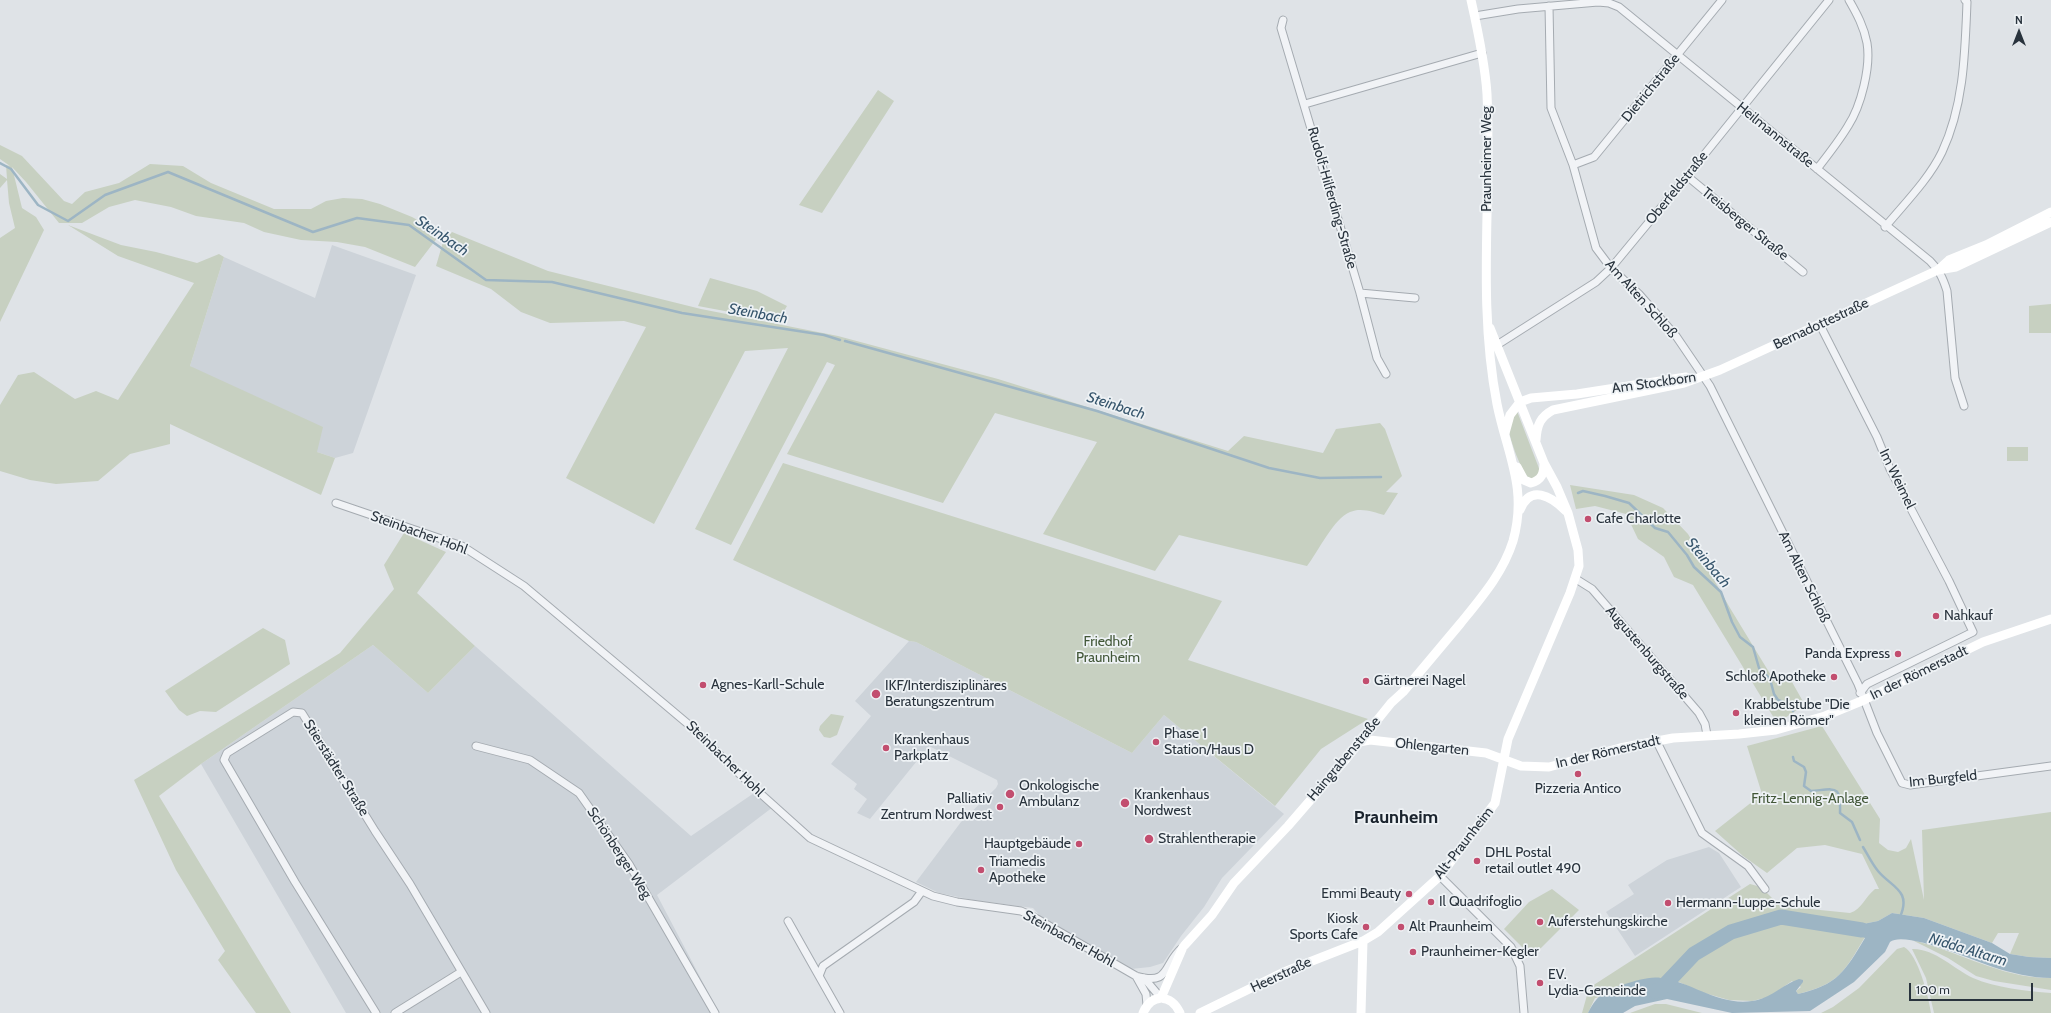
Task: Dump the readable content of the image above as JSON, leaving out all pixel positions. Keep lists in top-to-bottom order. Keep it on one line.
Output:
{"streets":{"main road":["Praunheimer Weg","Bernadottestraße","Am Stockborn","In der Römerstadt","Ohlengarten","Haingrabenstraße","Alt-Praunheim","Heerstraße"],"street":["Dietrichstraße","Heilmannstraße","Oberfeldstraße","Rudolf-Hilferding-Straße","Treisberger Straße","Am Alten Schloß","Im Weimel","Steinbacher Hohl","Augustenburgstraße","Stierstädter Straße","Im Burgfeld","Schönberger Weg"]},"crossings":[["Dietrichstraße","Heilmannstraße"],["Dietrichstraße","Am Alten Schloß"],["Heilmannstraße","Praunheimer Weg"],["Heilmannstraße","Oberfeldstraße"],["Heilmannstraße","Am Alten Schloß"],["Heilmannstraße","Bernadottestraße"],["Praunheimer Weg","Oberfeldstraße"],["Praunheimer Weg","Am Stockborn"],["Praunheimer Weg","Haingrabenstraße"],["Praunheimer Weg","Alt-Praunheim"],["Oberfeldstraße","Treisberger Straße"],["Oberfeldstraße","Am Alten Schloß"],["Am Alten Schloß","Bernadottestraße"],["Am Alten Schloß","Am Stockborn"],["Am Alten Schloß","In der Römerstadt"],["Am Alten Schloß","Im Burgfeld"],["Bernadottestraße","Am Stockborn"],["Bernadottestraße","Im Weimel"],["Im Weimel","In der Römerstadt"],["Steinbacher Hohl","Haingrabenstraße"],["Augustenburgstraße","In der Römerstadt"],["Augustenburgstraße","Alt-Praunheim"],["In der Römerstadt","Ohlengarten"],["In der Römerstadt","Im Burgfeld"],["In der Römerstadt","Alt-Praunheim"],["Ohlengarten","Haingrabenstraße"],["Ohlengarten","Alt-Praunheim"],["Alt-Praunheim","Heerstraße"]],"districts":["Praunheim"],"water":["Steinbach","Nidda Altarm"],"parks":["Friedhof Praunheim","Fritz-Lennig-Anlage"],"places":["Cafe Charlotte","Nahkauf","Panda Express","Schloß Apotheke","Gärtnerei Nagel","Agnes-Karll-Schule","IKF/Interdisziplinäres Beratungszentrum","Krabbelstube \"Die kleinen Römer\"","Phase 1 Station/Haus D","Krankenhaus Parkplatz","Pizzeria Antico","Onkologische Ambulanz","Krankenhaus Nordwest","Palliativ Zentrum Nordwest","Strahlentherapie","Hauptgebäude","DHL Postal retail outlet 490","Triamedis Apotheke","Emmi Beauty","Il Quadrifoglio","Hermann-Luppe-Schule","Auferstehungskirche","Kiosk Sports Cafe","Alt Praunheim","Praunheimer-Kegler","EV. Lydia-Gemeinde"],"scale_bar":"100 m","north":"top"}
